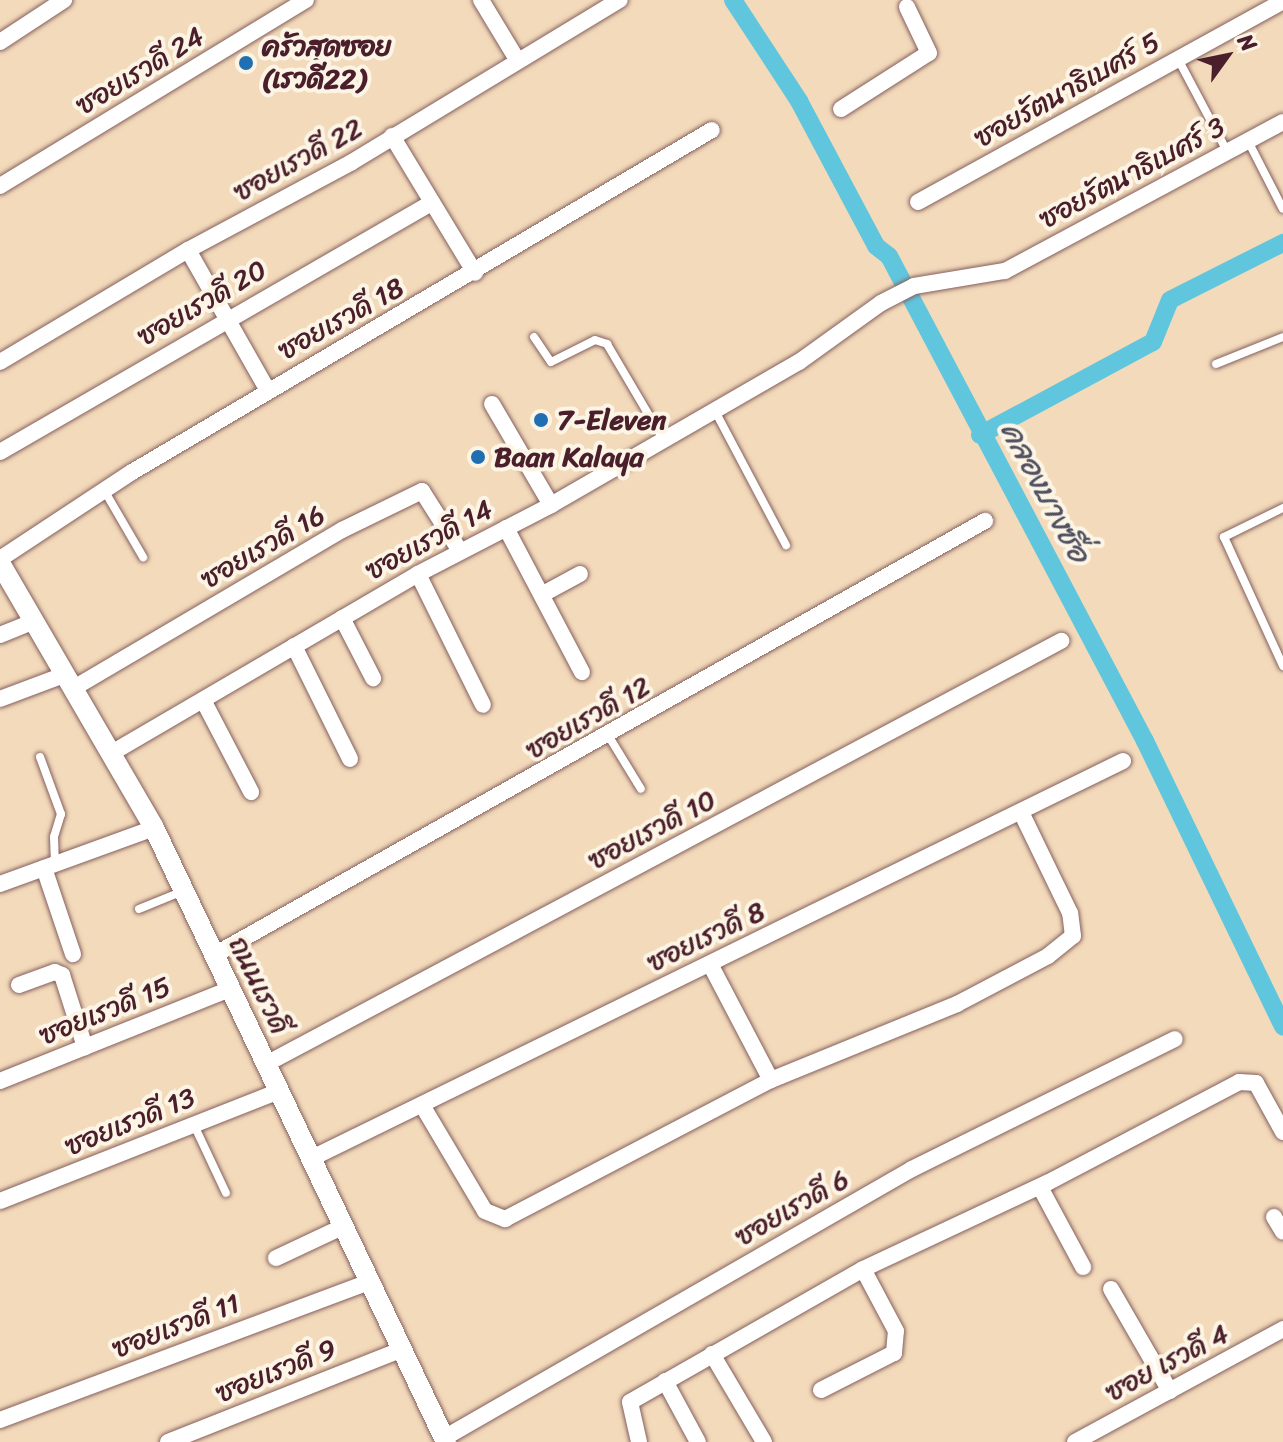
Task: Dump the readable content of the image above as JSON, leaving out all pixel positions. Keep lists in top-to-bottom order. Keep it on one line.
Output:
{"streets":{"street":["ซอยเรวดี 24","ซอยรัตนาธิเบศร์ 5","ซอยเรวดี 22","ซอยรัตนาธิเบศร์ 3","ซอยเรวดี 20","ซอยเรวดี 18","ซอยเรวดี 14","ซอยเรวดี 16","ซอยเรวดี 12","ซอยเรวดี 10","ซอยเรวดี 8","ถนนเรวดี","ซอยเรวดี 15","ซอยเรวดี 13","ซอยเรวดี 6","ซอยเรวดี 11","ซอย เรวดี 4","ซอยเรวดี 9"]},"crossings":[["ซอยรัตนาธิเบศร์ 3","ซอยเรวดี 14"],["ซอยเรวดี 18","ถนนเรวดี"],["ซอยเรวดี 14","ซอยเรวดี 16"],["ซอยเรวดี 14","ถนนเรวดี"],["ซอยเรวดี 16","ถนนเรวดี"],["ซอยเรวดี 12","ถนนเรวดี"],["ซอยเรวดี 10","ถนนเรวดี"],["ซอยเรวดี 8","ถนนเรวดี"],["ถนนเรวดี","ซอยเรวดี 15"],["ถนนเรวดี","ซอยเรวดี 13"],["ถนนเรวดี","ซอยเรวดี 6"],["ถนนเรวดี","ซอยเรวดี 11"],["ถนนเรวดี","ซอยเรวดี 9"]],"water":["คลองบางซื่อ"],"places":["ครัวสุดซอย (เรวดี22)","7-Eleven","Baan Kalaya"],"north":"top right"}
